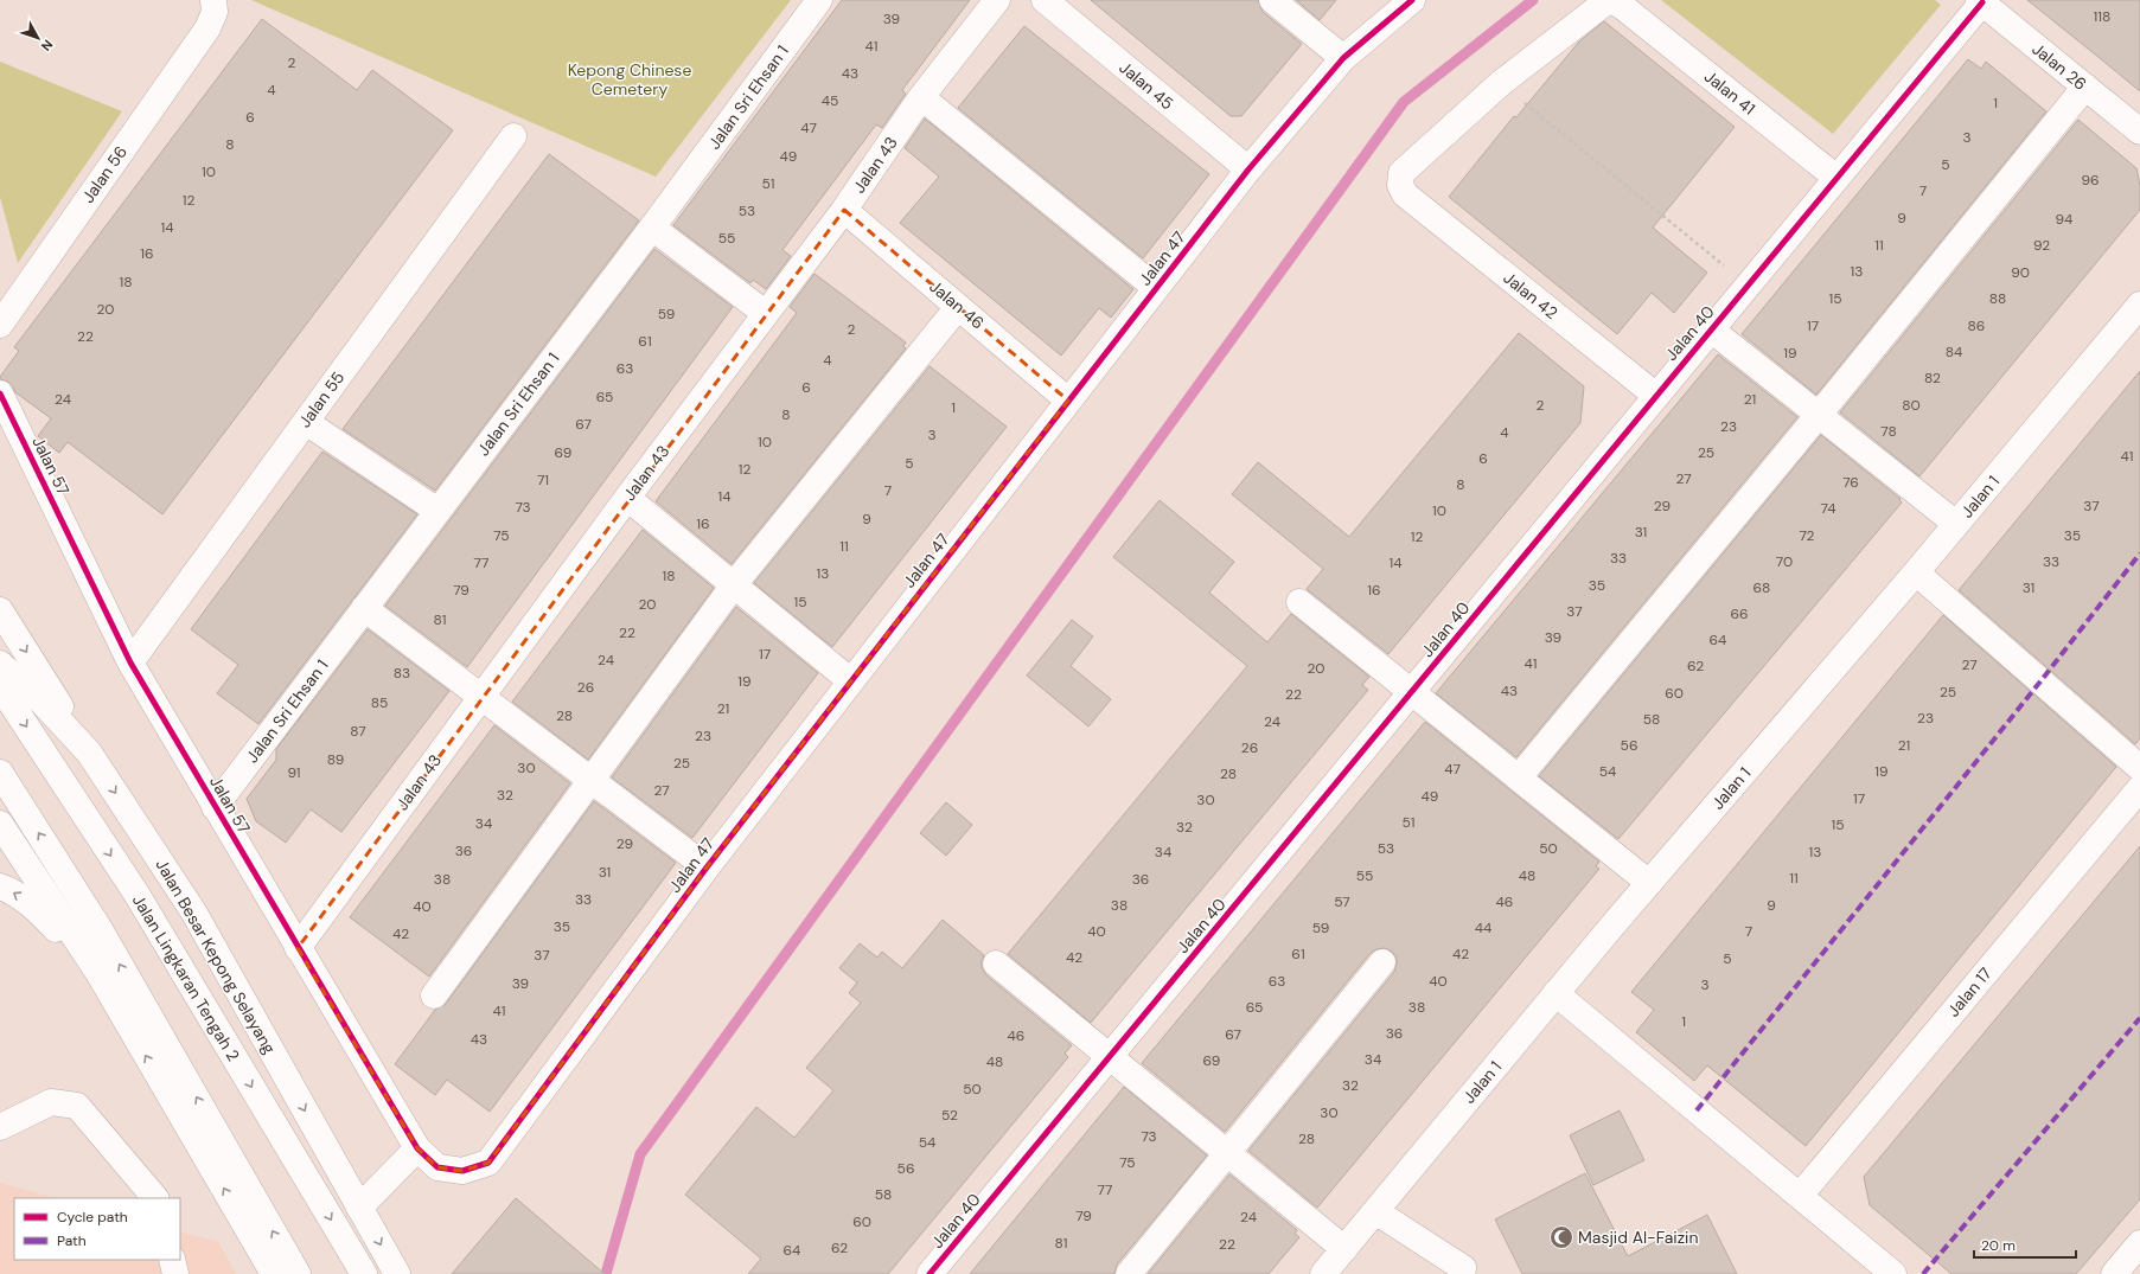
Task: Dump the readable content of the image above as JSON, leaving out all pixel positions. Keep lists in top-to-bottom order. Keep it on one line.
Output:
{"streets":{"main road":["Jalan 26","Jalan 45","Jalan 41","Jalan Sri Ehsan 1","Jalan 43","Jalan 56","Jalan 47","Jalan 42","Jalan 46","Jalan 40","Jalan 55","Jalan 57","Jalan 1","Jalan Besar Kepong Selayang","Jalan Lingkaran Tengah 2","Jalan 17"]},"crossings":[["Jalan 26","Jalan 40"],["Jalan 45","Jalan 47"],["Jalan 41","Jalan 42"],["Jalan 41","Jalan 40"],["Jalan Sri Ehsan 1","Jalan 57"],["Jalan 43","Jalan 46"],["Jalan 43","Jalan 57"],["Jalan 47","Jalan 46"],["Jalan 47","Jalan 57"],["Jalan 42","Jalan 40"],["Jalan 55","Jalan 57"]],"parks":["Kepong Chinese Cemetery"],"places":{"mosque":["Masjid Al-Faizin"]},"house_numbers":["118","39","41","2","43","4","45","1","6","47","3","8","49","5","10","96","51","7","12","53","9","94","14","55","11","92","16","13","90","18","15","88","20","59","17","86","2","22","61","84","19","4","63","82","6","65","24","21","2","80","1","8","67","23","78","4","3","10","69","25","41","6","5","12","27","71","76","8","7","14","29","37","73","74","10","9","16","31","75","72","35","12","11","33","70","33","77","14","13","18","35","68","31","79","16","15","20","37","66","81","22","39","64","17","24","41","27","62","20","83","19","26","43","25","60","22","85","21","28","23","58","24","87","23","56","21","26","89","25","30","47","54","19","91","28","27","32","49","17","30","51","34","15","32","29","53","50","36","34","13","31","55","48","11","38","36","33","57","46","38","9","40","35","59","44","40","7","42","61","42","37","42","5","63","40","39","3","65","38","41","1","36","67","46","43","34","69","48","32","50","30","52","73","28","54","75","56","77","58","79","24","60","81","22","62","64"],"legend":["Cycle path","Path"],"scale_bar":"20 m","north":"bottom right"}
